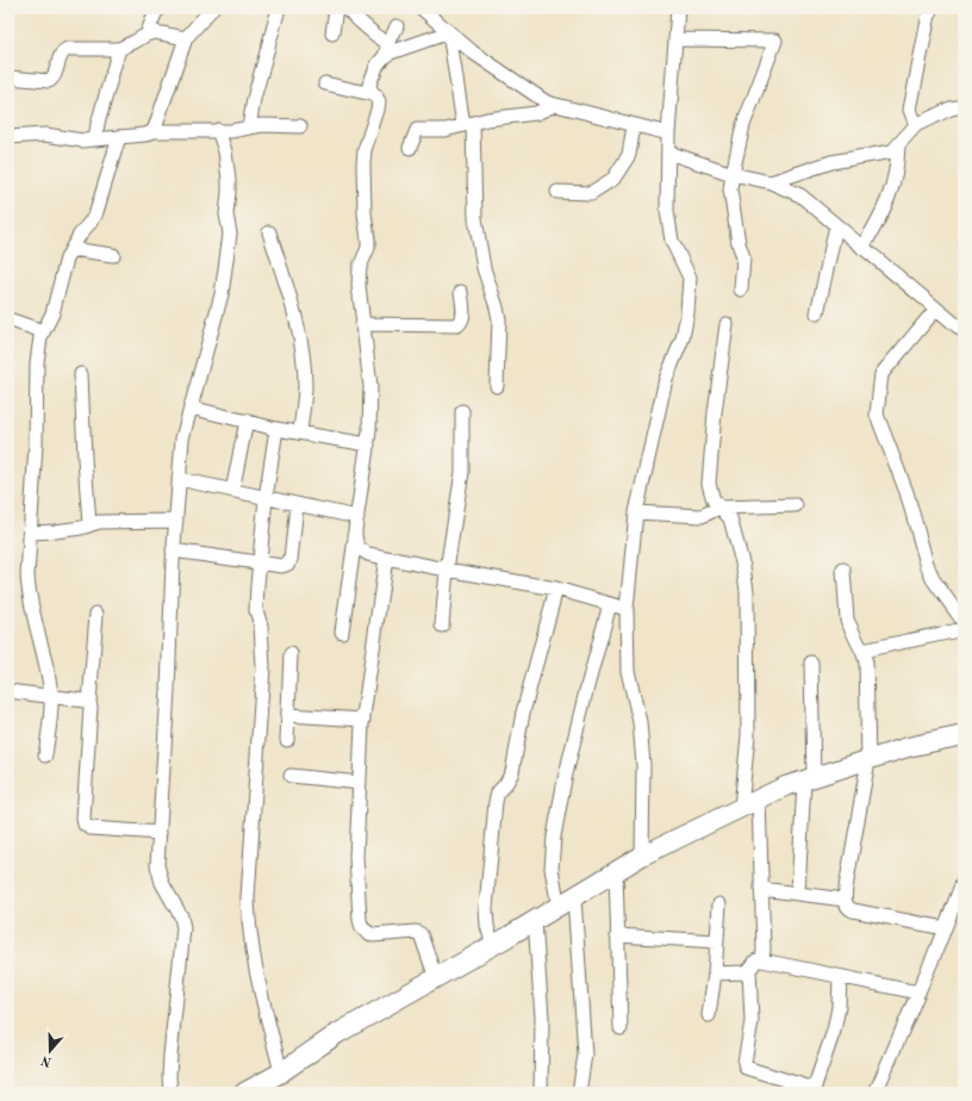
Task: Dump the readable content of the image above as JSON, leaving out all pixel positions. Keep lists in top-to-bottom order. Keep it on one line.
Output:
{"north":"bottom"}
